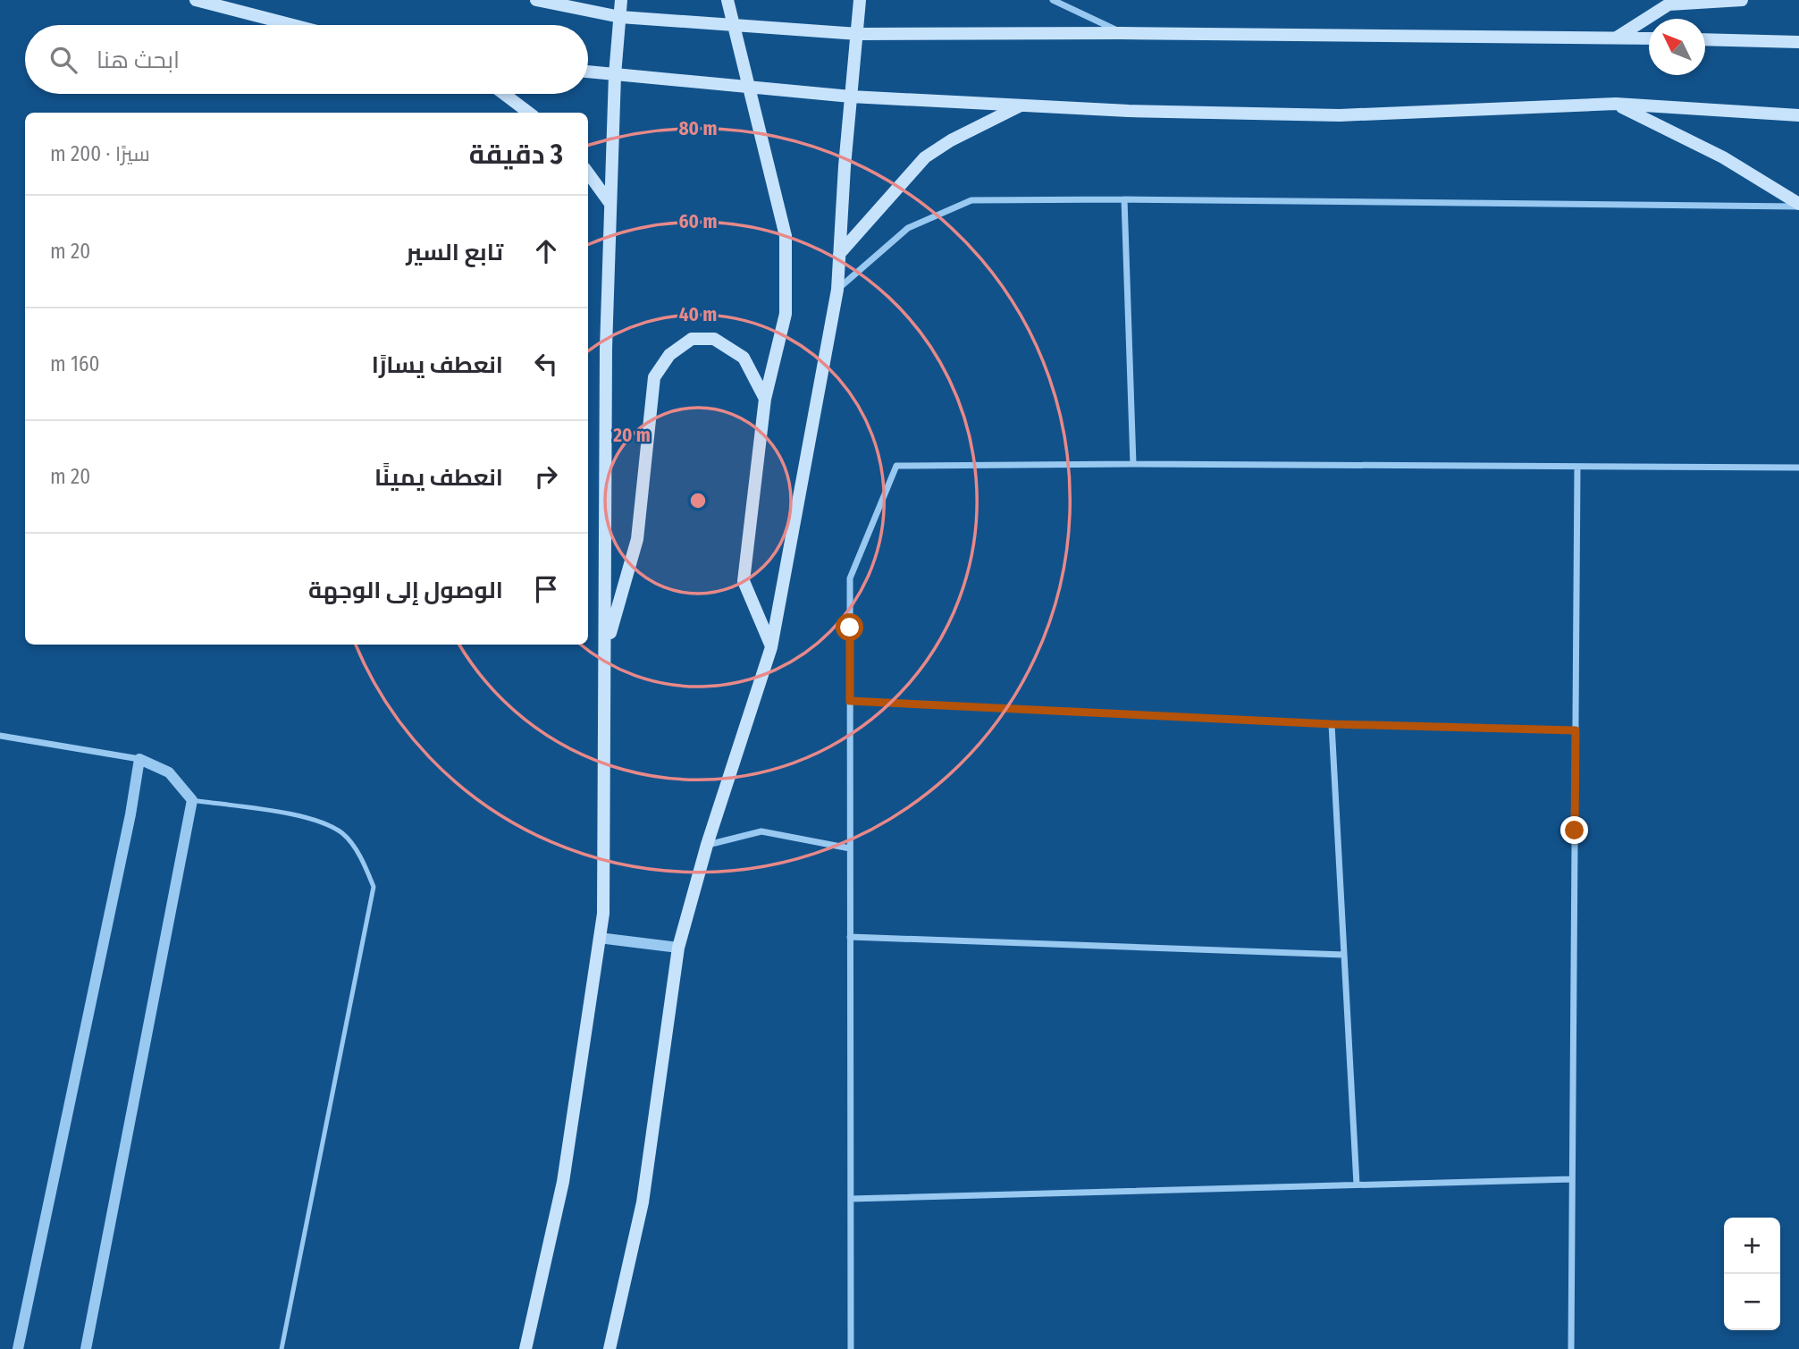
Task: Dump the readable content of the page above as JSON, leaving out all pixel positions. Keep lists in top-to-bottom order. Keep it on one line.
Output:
{"north":"top left","page":{"search":"ابحث هنا","heading":["3 دقيقة","سيرًا · 200 m"],"list":[["تابع السير","20 m"],["انعطف يسارًا","160 m"],["انعطف يمينًا","20 m"],"الوصول إلى الوجهة"],"map_buttons":["+","−"]},"rings":["80 m","60 m","40 m","20 m"]}
